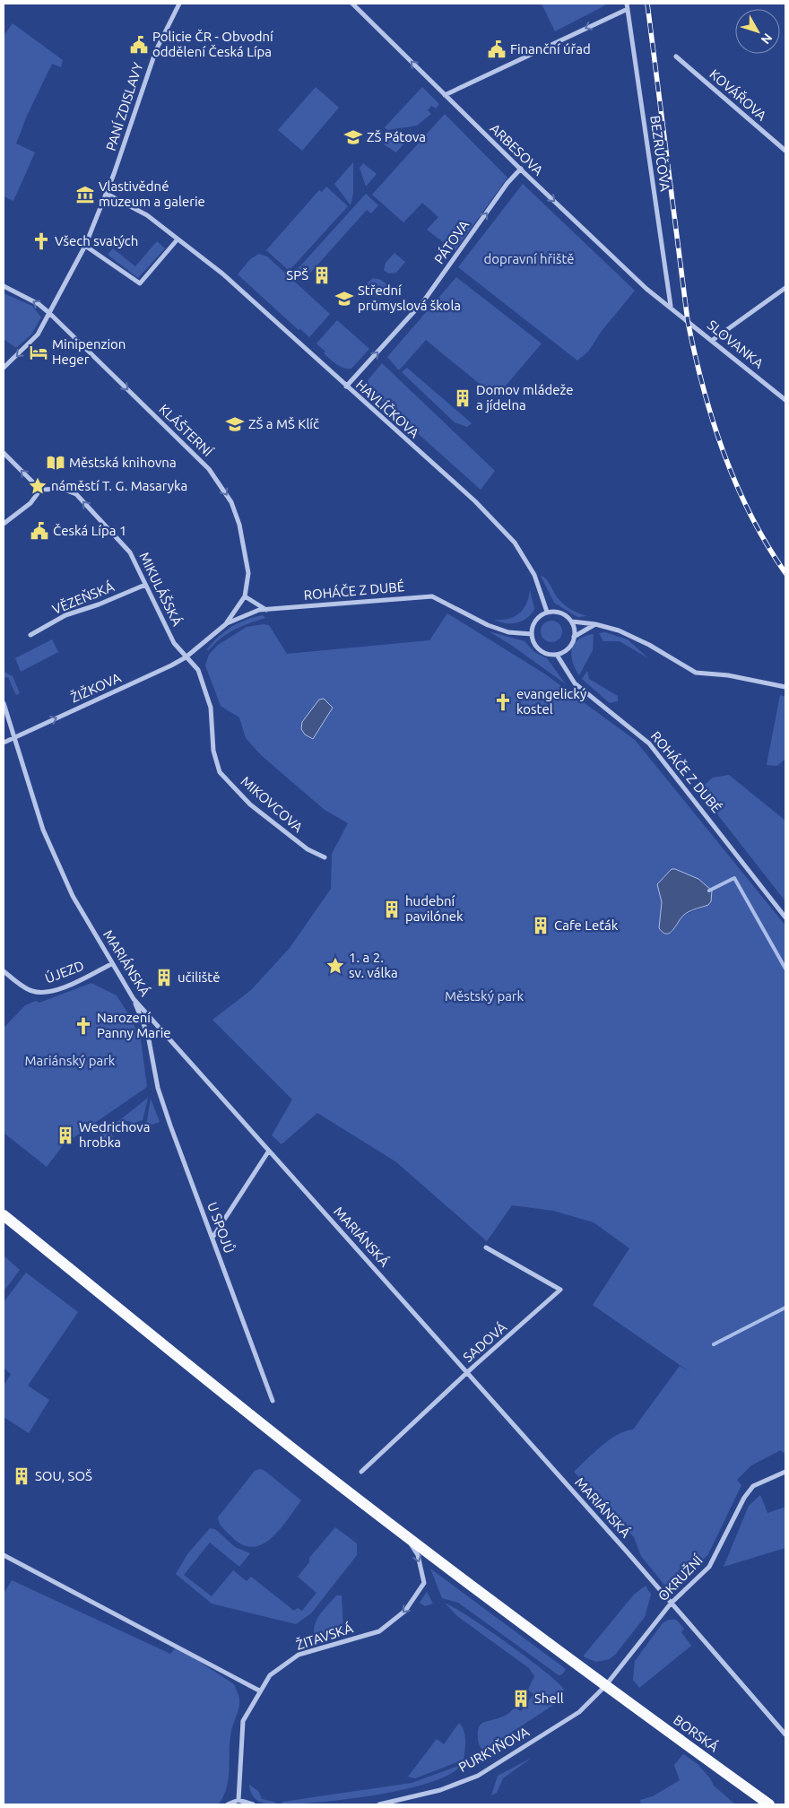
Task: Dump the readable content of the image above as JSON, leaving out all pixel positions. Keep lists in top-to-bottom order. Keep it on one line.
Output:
{"streets":{"main road":["BORSKÁ"],"street":["KOVÁŘOVA","PANÍ ZDISLAVY","ARBESOVA","BEZRUČOVA","PÁTOVA","SLOVANKA","HAVLÍČKOVA","KLÁŠTERNÍ","MIKULÁŠSKÁ","ROHÁČE Z DUBÉ","VĚZEŇSKÁ","ŽIŽKOVA","MIKOVCOVA","MARIÁNSKÁ","ÚJEZD","U SPOJŮ","SADOVÁ","OKRUŽNÍ","ŽITAVSKÁ","PURKYŇOVA"]},"crossings":[["PANÍ ZDISLAVY","HAVLÍČKOVA"],["PANÍ ZDISLAVY","KLÁŠTERNÍ"],["ARBESOVA","BEZRUČOVA"],["ARBESOVA","PÁTOVA"],["ARBESOVA","SLOVANKA"],["BEZRUČOVA","SLOVANKA"],["PÁTOVA","HAVLÍČKOVA"],["HAVLÍČKOVA","ROHÁČE Z DUBÉ"],["KLÁŠTERNÍ","ROHÁČE Z DUBÉ"],["MIKULÁŠSKÁ","ROHÁČE Z DUBÉ"],["MIKULÁŠSKÁ","VĚZEŇSKÁ"],["MIKULÁŠSKÁ","ŽIŽKOVA"],["MIKULÁŠSKÁ","MIKOVCOVA"],["ROHÁČE Z DUBÉ","ŽIŽKOVA"],["ROHÁČE Z DUBÉ","MIKOVCOVA"],["ŽIŽKOVA","MIKOVCOVA"],["ŽIŽKOVA","MARIÁNSKÁ"],["MARIÁNSKÁ","ÚJEZD"],["MARIÁNSKÁ","U SPOJŮ"],["MARIÁNSKÁ","SADOVÁ"],["MARIÁNSKÁ","OKRUŽNÍ"],["OKRUŽNÍ","BORSKÁ"],["OKRUŽNÍ","PURKYŇOVA"],["ŽITAVSKÁ","BORSKÁ"],["BORSKÁ","PURKYŇOVA"]],"one_way":["PÁTOVA","MIKULÁŠSKÁ","ŽIŽKOVA","ŽITAVSKÁ"],"parks":["dopravní hřiště","Městský park","Mariánský park"],"places":{"public building":["Policie ČR - Obvodní oddělení Česká Lípa","Finanční úřad","Česká Lípa 1"],"school or university":["ZŠ Pátova","Střední průmyslová škola","ZŠ a MŠ Klíč"],"museum":["Vlastivědné muzeum a galerie"],"church":["Všech svatých","evangelický kostel","Narození Panny Marie"],"building":["SPŠ","Domov mládeže a jídelna","hudební pavilónek","Cafe Leťák","učiliště","Wedrichova hrobka","SOU, SOŠ","Shell"],"hotel":["Minipenzion Heger"],"library":["Městská knihovna"],"place":["náměstí T. G. Masaryka","1. a 2. sv. válka"]},"north":"bottom right"}
